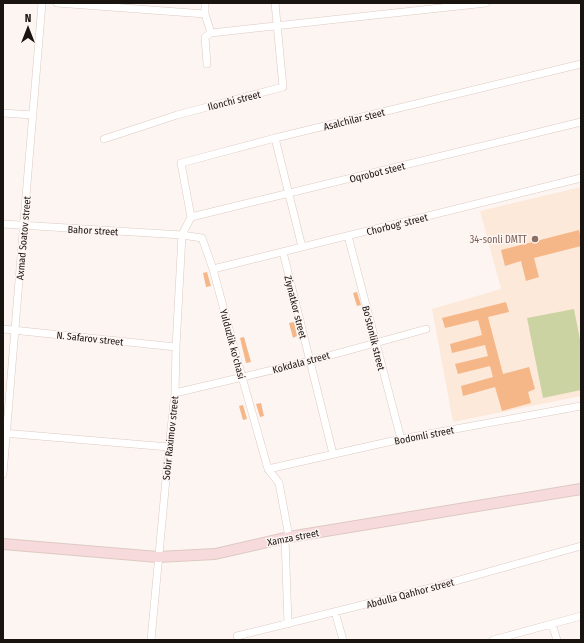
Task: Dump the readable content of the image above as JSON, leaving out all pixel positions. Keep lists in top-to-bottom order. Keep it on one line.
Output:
{"streets":{"main road":["Xamza street"],"street":["Ilonchi street","Asalchilar steet","Oqrobot steet","Chorbog' street","Bahor street","Axmad Soatov street","Ziynatkor street","N. Safarov street","Bo'stonlik street","Yulduzlik ko'chasi","Kokdala street","Bodomli street","Sobir Raximov street","Abdulla Qahhor street"]},"crossings":[["Asalchilar steet","Oqrobot steet"],["Chorbog' street","Ziynatkor street"],["Chorbog' street","Bo'stonlik street"],["Chorbog' street","Yulduzlik ko'chasi"],["Bahor street","Axmad Soatov street"],["Bahor street","Yulduzlik ko'chasi"],["Bahor street","Sobir Raximov street"],["Axmad Soatov street","N. Safarov street"],["Ziynatkor street","Kokdala street"],["Ziynatkor street","Bodomli street"],["N. Safarov street","Sobir Raximov street"],["Bo'stonlik street","Kokdala street"],["Bo'stonlik street","Bodomli street"],["Yulduzlik ko'chasi","Kokdala street"],["Yulduzlik ko'chasi","Bodomli street"],["Yulduzlik ko'chasi","Sobir Raximov street"],["Yulduzlik ko'chasi","Xamza street"],["Yulduzlik ko'chasi","Abdulla Qahhor street"],["Kokdala street","Sobir Raximov street"],["Sobir Raximov street","Xamza street"]],"places":["34-sonli DMTT"],"north":"top"}
